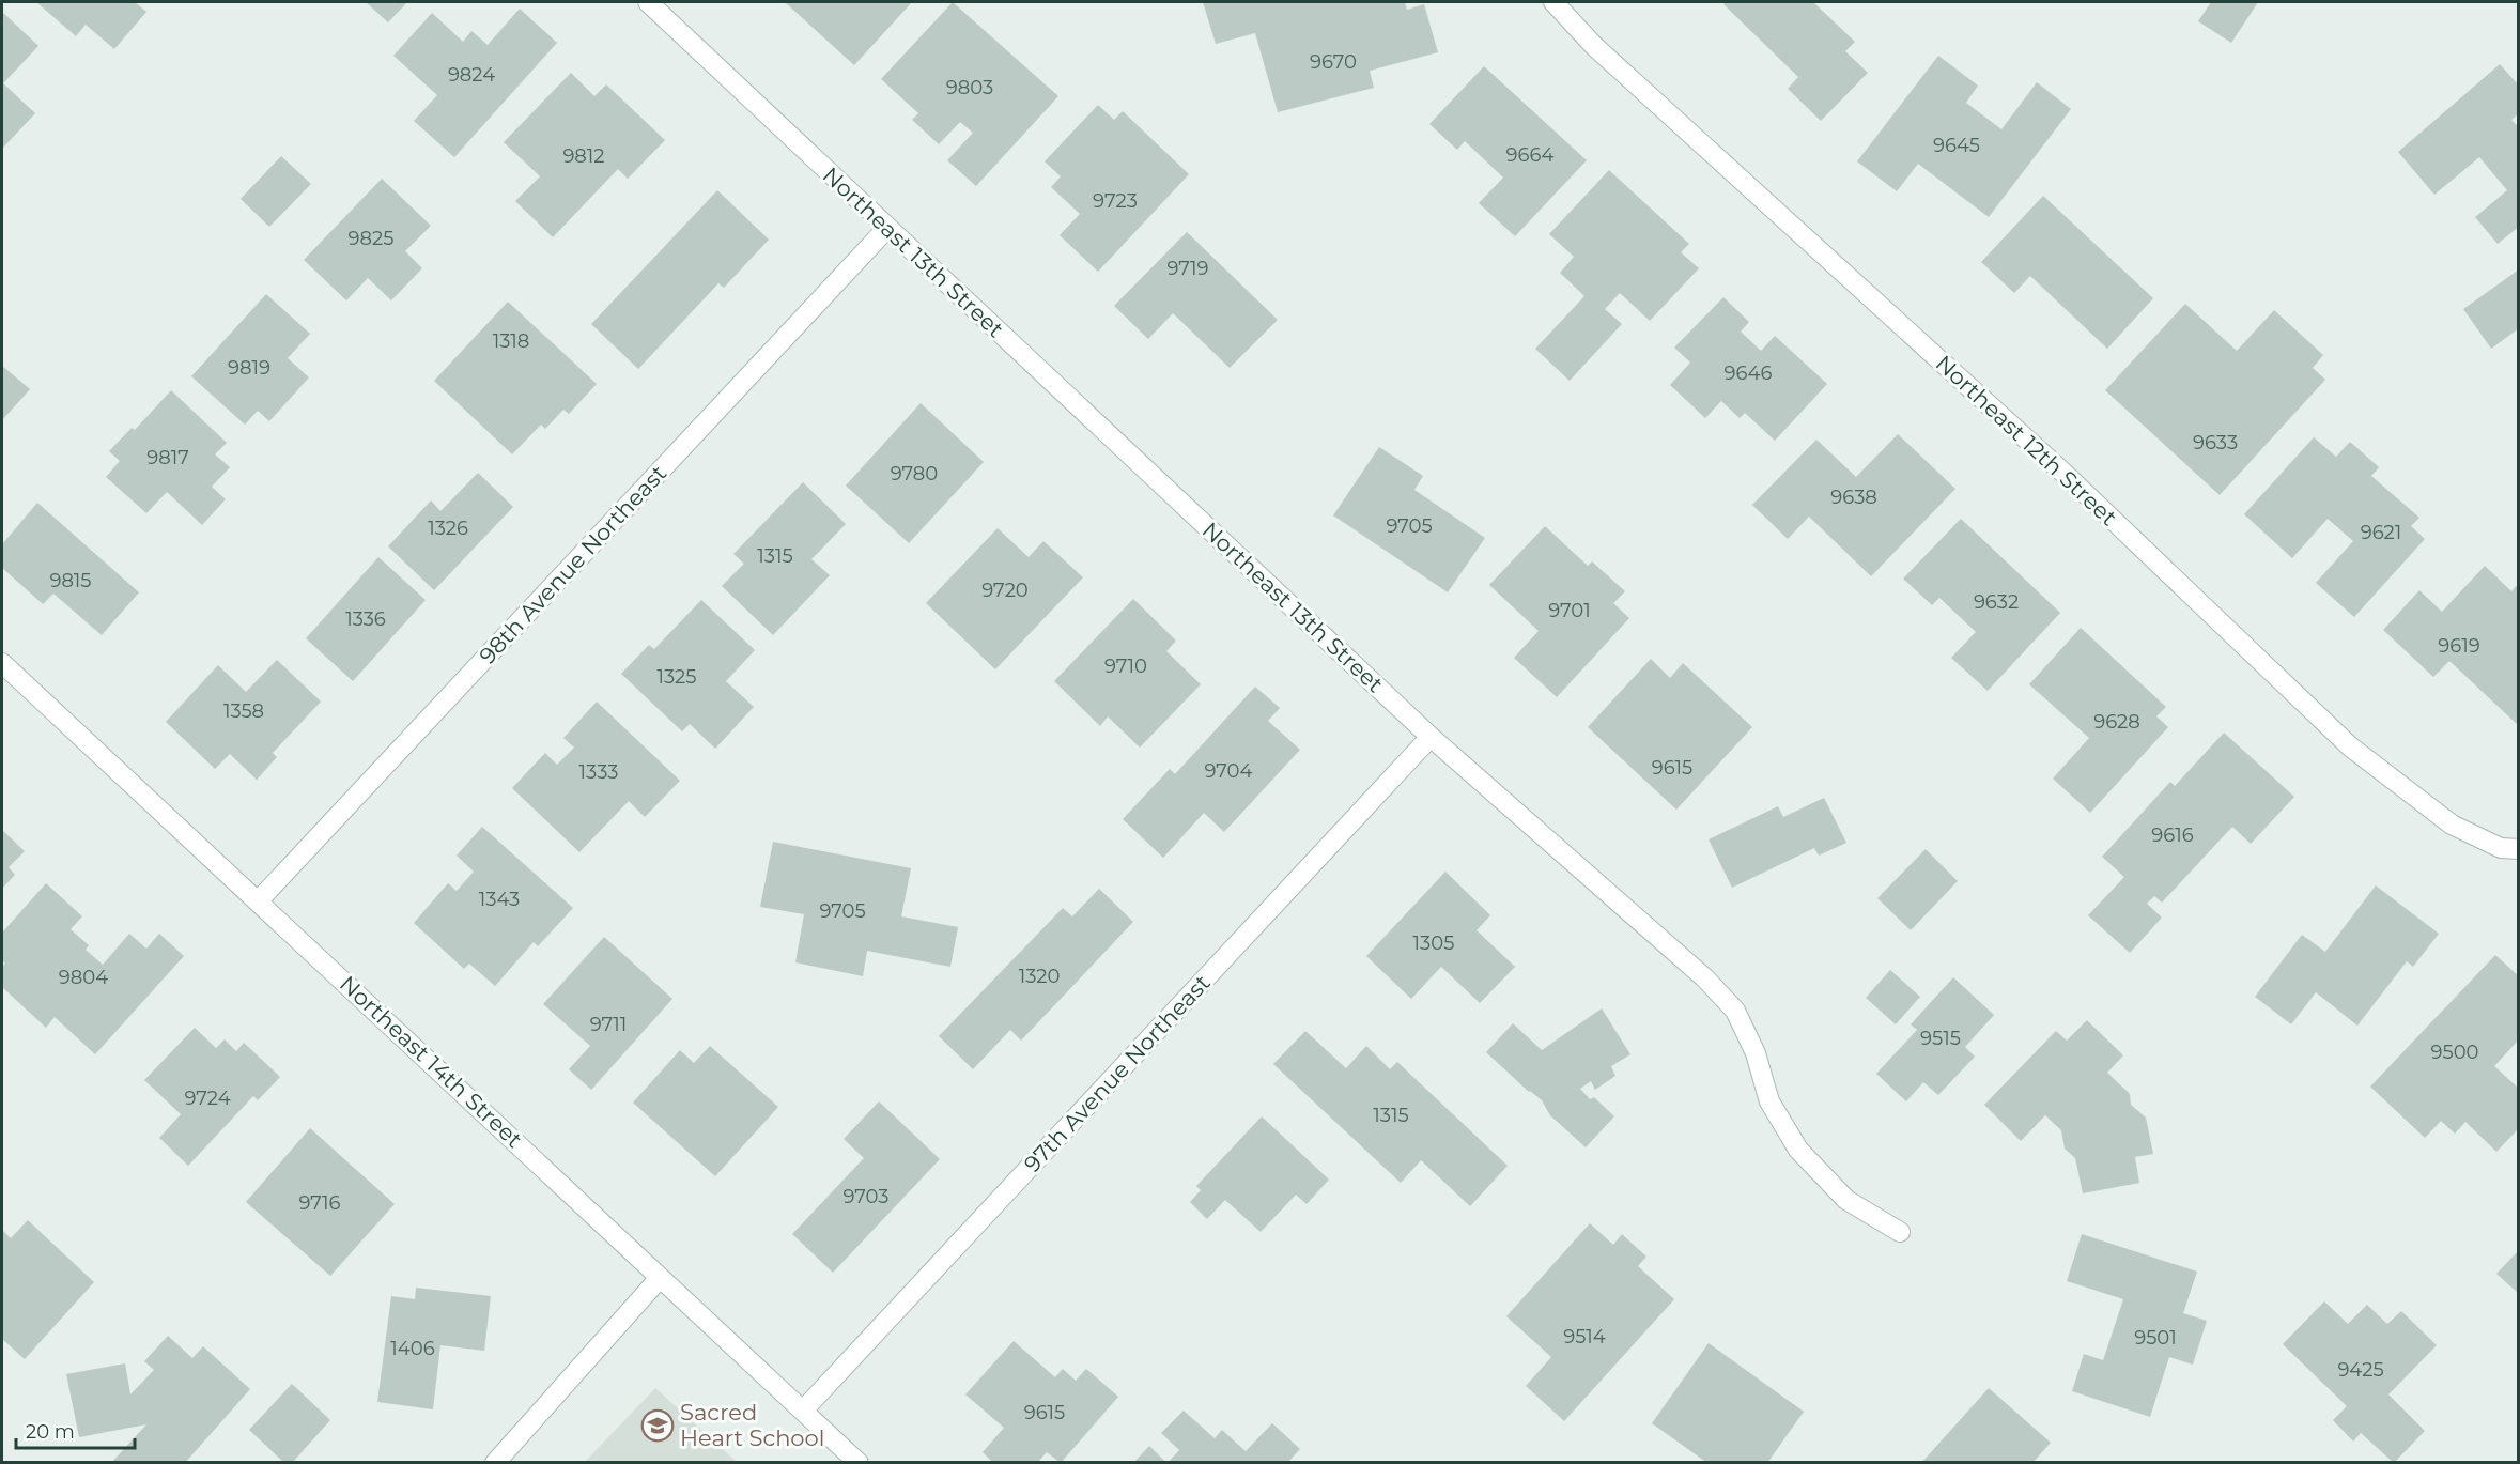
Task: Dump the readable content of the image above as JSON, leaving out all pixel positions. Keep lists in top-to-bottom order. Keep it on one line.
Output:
{"streets":{"street":["Northeast 13th Street","Northeast 12th Street","98th Avenue Northeast","Northeast 14th Street","97th Avenue Northeast"]},"crossings":[["Northeast 13th Street","98th Avenue Northeast"],["Northeast 13th Street","97th Avenue Northeast"],["98th Avenue Northeast","Northeast 14th Street"],["Northeast 14th Street","97th Avenue Northeast"]],"places":{"school or university":["Sacred Heart School"]},"house_numbers":["9670","9824","9803","9645","9664","9812","9723","9825","9719","1318","9819","9646","9633","9817","9780","9638","9705","1326","9621","1315","9815","9720","9632","9701","1336","9619","9710","1325","1358","9628","9615","9704","1333","9616","1343","9705","1305","1320","9804","9711","9515","9500","9724","1315","9703","9716","9514","9501","1406","9425","9615"],"scale_bar":"20 m"}
